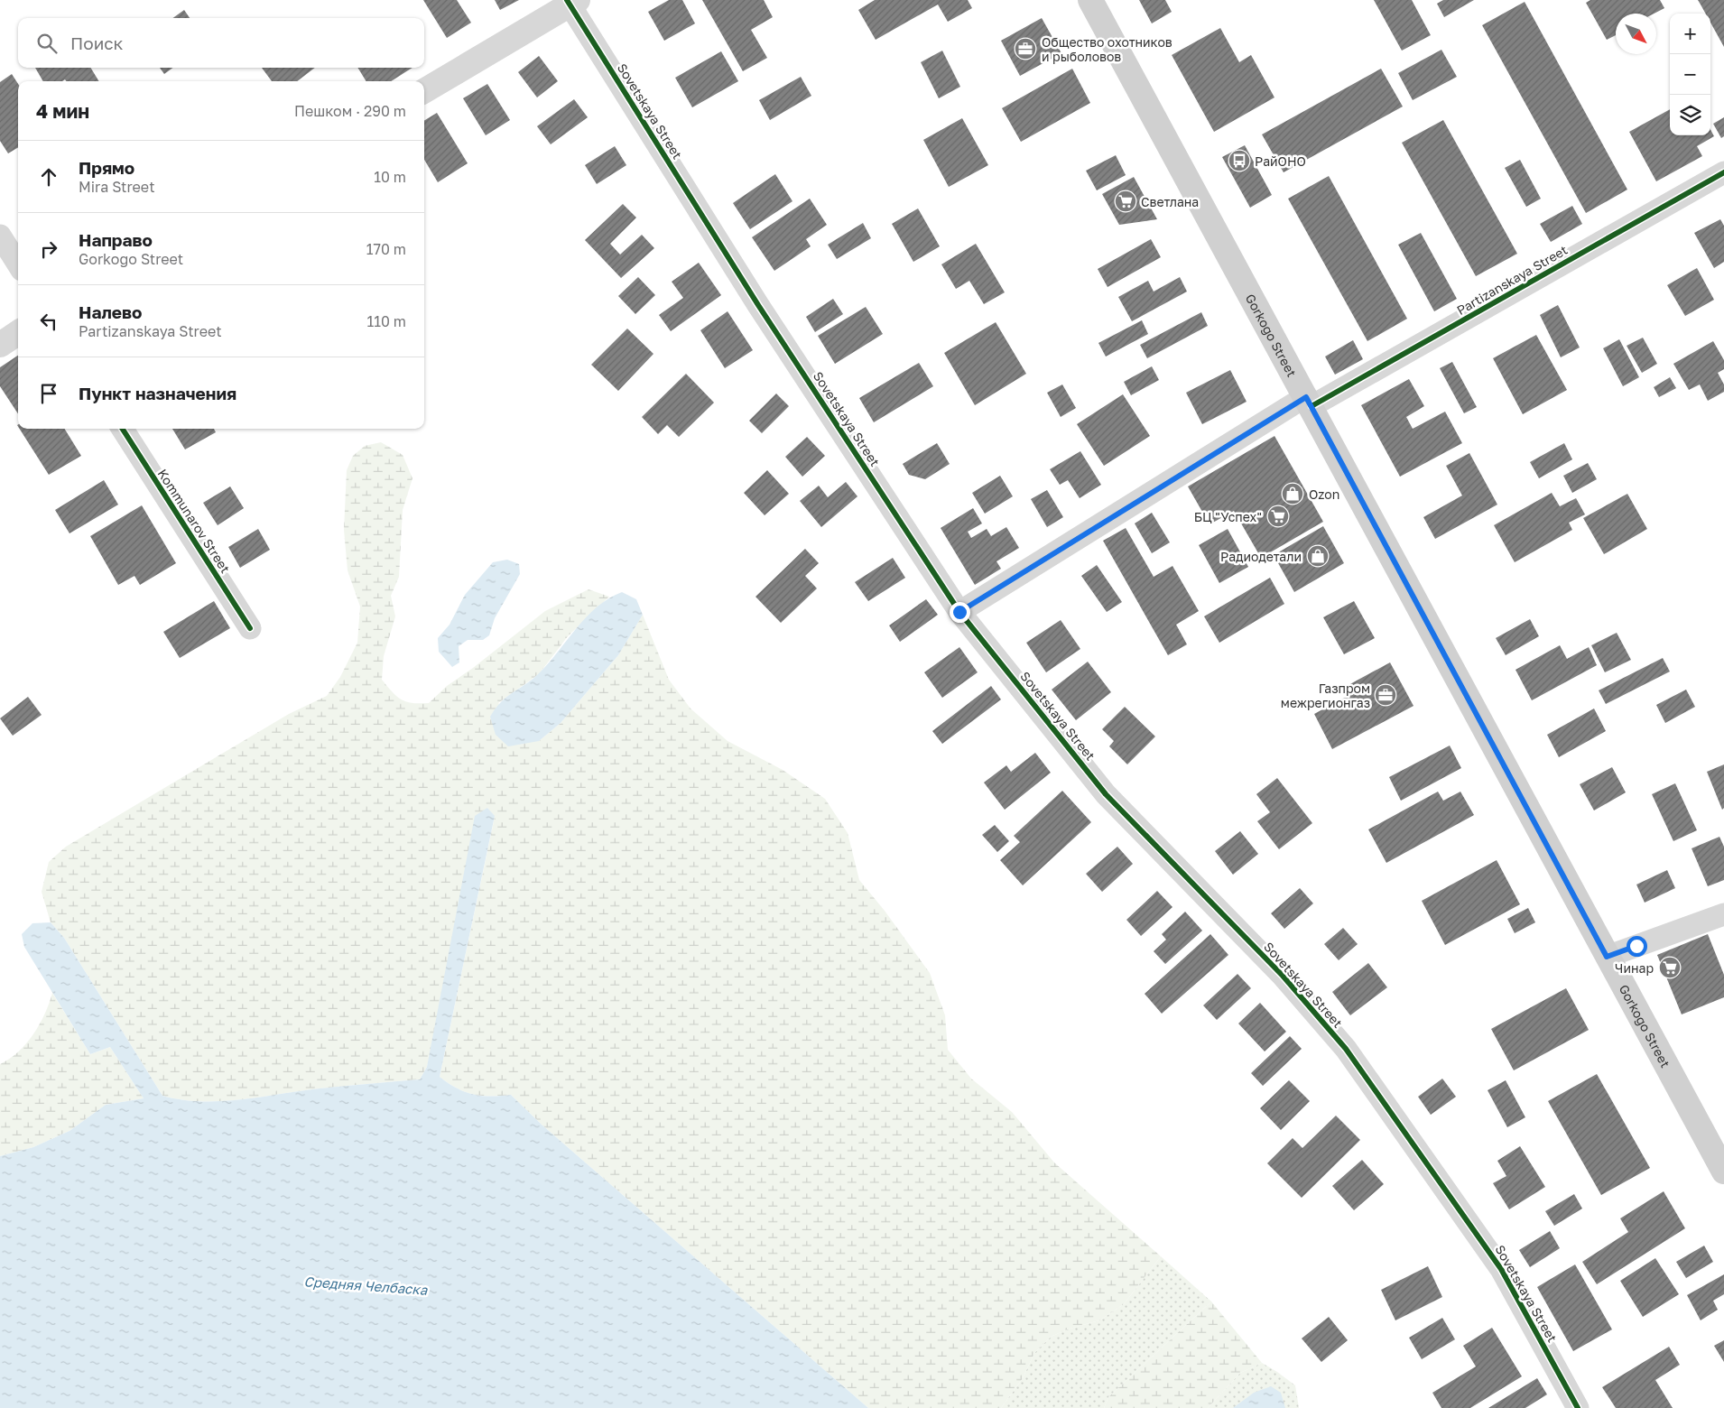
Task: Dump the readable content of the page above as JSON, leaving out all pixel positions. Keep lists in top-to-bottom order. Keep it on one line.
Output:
{"streets":{"main road":["Gorkogo Street"],"street":["Sovetskaya Street","Partizanskaya Street","Kommunarov Street"]},"crossings":[["Sovetskaya Street","Partizanskaya Street"],["Partizanskaya Street","Gorkogo Street"]],"water":["Средняя Челбаска"],"places":{"office":["Общество охотников и рыболовов","Газпром межрегионгаз"],"bus stop":["РайОНО"],"supermarket":["Светлана","БЦ \"Успех\"","Чинар"],"shop":["Ozon","Радиодетали"]},"north":"bottom right","page":{"map_buttons":["+","−"],"search":"Поиск","heading":["4 мин","Пешком · 290 m"],"list":[["Прямо","Mira Street","10 m"],["Направо","Gorkogo Street","170 m"],["Налево","Partizanskaya Street","110 m"],"Пункт назначения"]}}
